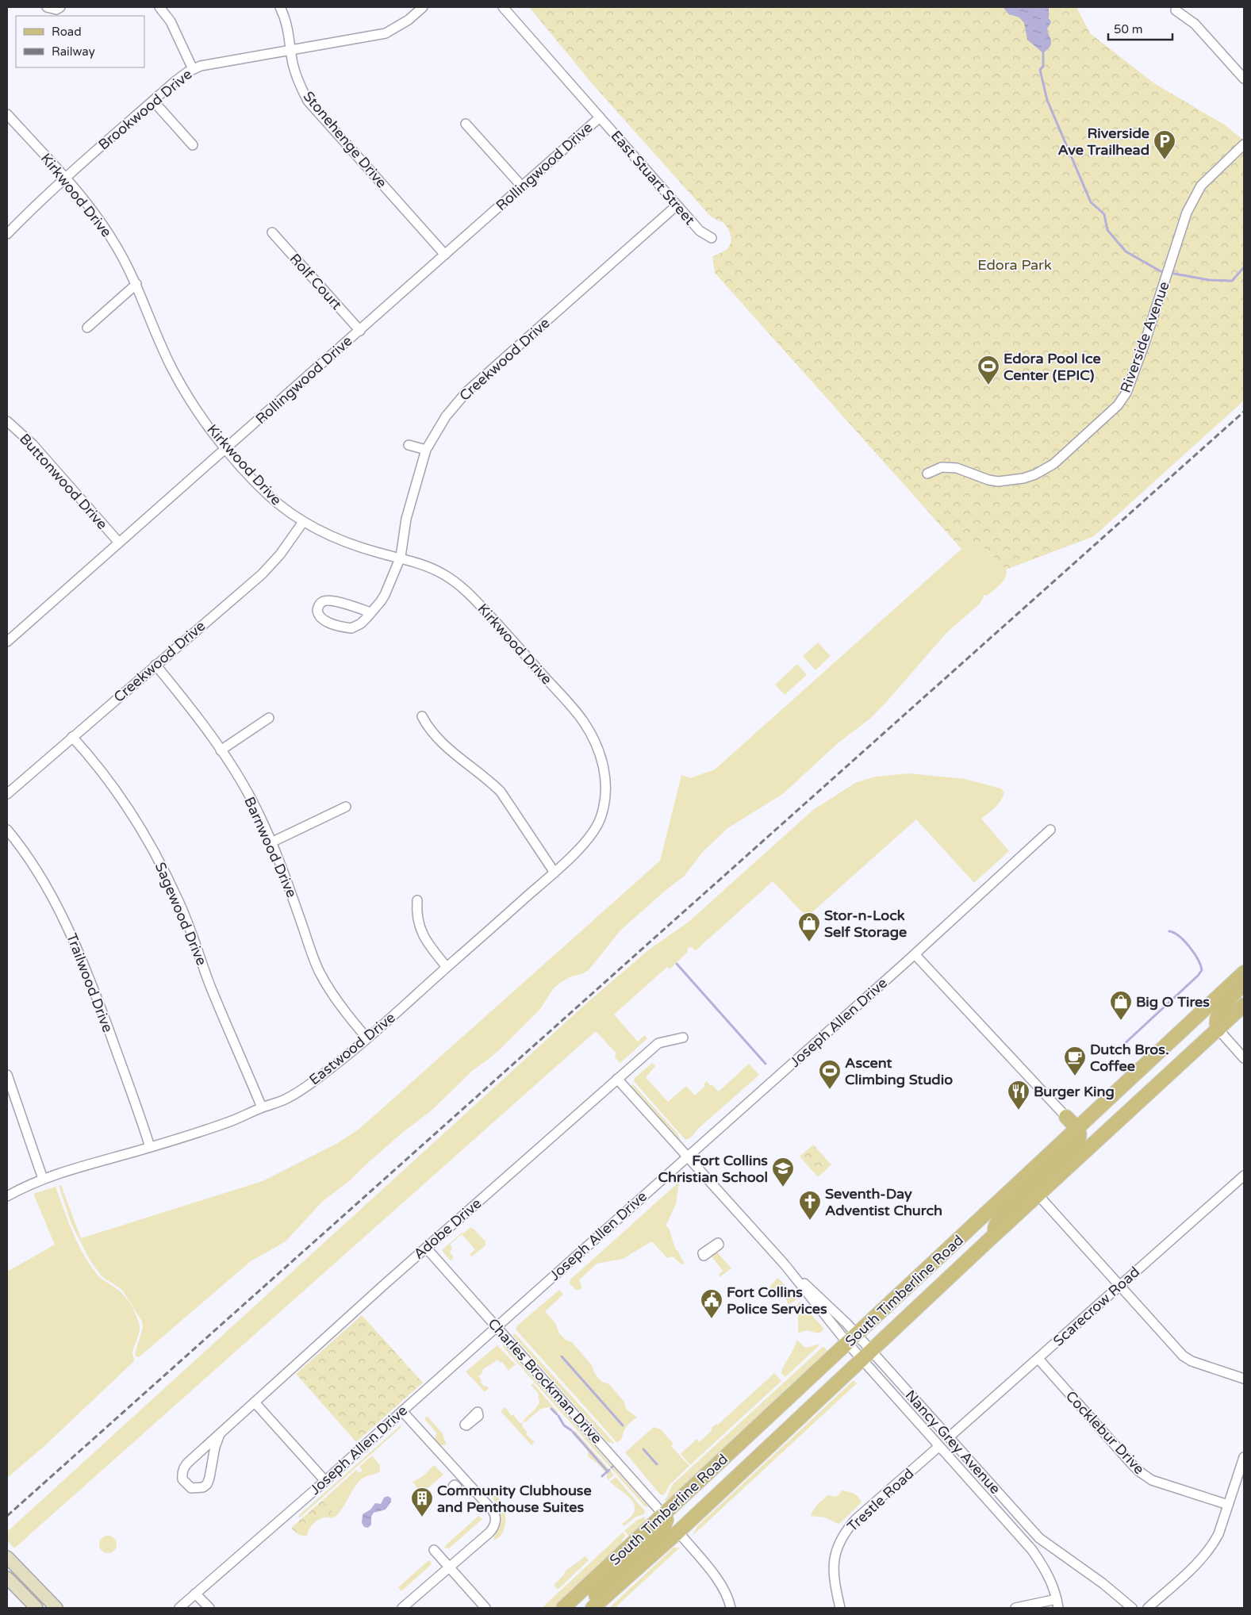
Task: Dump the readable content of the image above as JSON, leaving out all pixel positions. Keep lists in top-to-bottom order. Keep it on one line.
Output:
{"streets":{"main road":["South Timberline Road"],"street":["Brookwood Drive","Stonehenge Drive","Rollingwood Drive","East Stuart Street","Kirkwood Drive","Rolf Court","Riverside Avenue","Creekwood Drive","Buttonwood Drive","Barnwood Drive","Sagewood Drive","Trailwood Drive","Joseph Allen Drive","Eastwood Drive","Adobe Drive","Scarecrow Road","Charles Brockman Drive","Cocklebur Drive","Nancy Grey Avenue","Trestle Road"]},"crossings":[["Brookwood Drive","Stonehenge Drive"],["Brookwood Drive","Kirkwood Drive"],["Stonehenge Drive","Rollingwood Drive"],["Rollingwood Drive","East Stuart Street"],["Rollingwood Drive","Kirkwood Drive"],["Rollingwood Drive","Rolf Court"],["Rollingwood Drive","Buttonwood Drive"],["East Stuart Street","Creekwood Drive"],["Kirkwood Drive","Creekwood Drive"],["Kirkwood Drive","Eastwood Drive"],["Creekwood Drive","Barnwood Drive"],["Creekwood Drive","Sagewood Drive"],["Barnwood Drive","Eastwood Drive"],["Sagewood Drive","Eastwood Drive"],["Trailwood Drive","Eastwood Drive"],["Joseph Allen Drive","Charles Brockman Drive"],["Joseph Allen Drive","Nancy Grey Avenue"],["Adobe Drive","Charles Brockman Drive"],["Adobe Drive","Nancy Grey Avenue"],["South Timberline Road","Charles Brockman Drive"],["South Timberline Road","Nancy Grey Avenue"],["Scarecrow Road","Cocklebur Drive"],["Scarecrow Road","Nancy Grey Avenue"],["Nancy Grey Avenue","Trestle Road"]],"parks":["Edora Park"],"places":{"parking":["Riverside Ave Trailhead"],"sports":["Edora Pool Ice Center (EPIC)","Ascent Climbing Studio"],"shop":["Stor-n-Lock Self Storage","Big O Tires"],"cafe":["Dutch Bros. Coffee"],"restaurant":["Burger King"],"school or university":["Fort Collins Christian School"],"church":["Seventh-Day Adventist Church"],"public building":["Fort Collins Police Services"],"building":["Community Clubhouse and Penthouse Suites"]},"legend":["Road","Railway"],"scale_bar":"50 m"}
